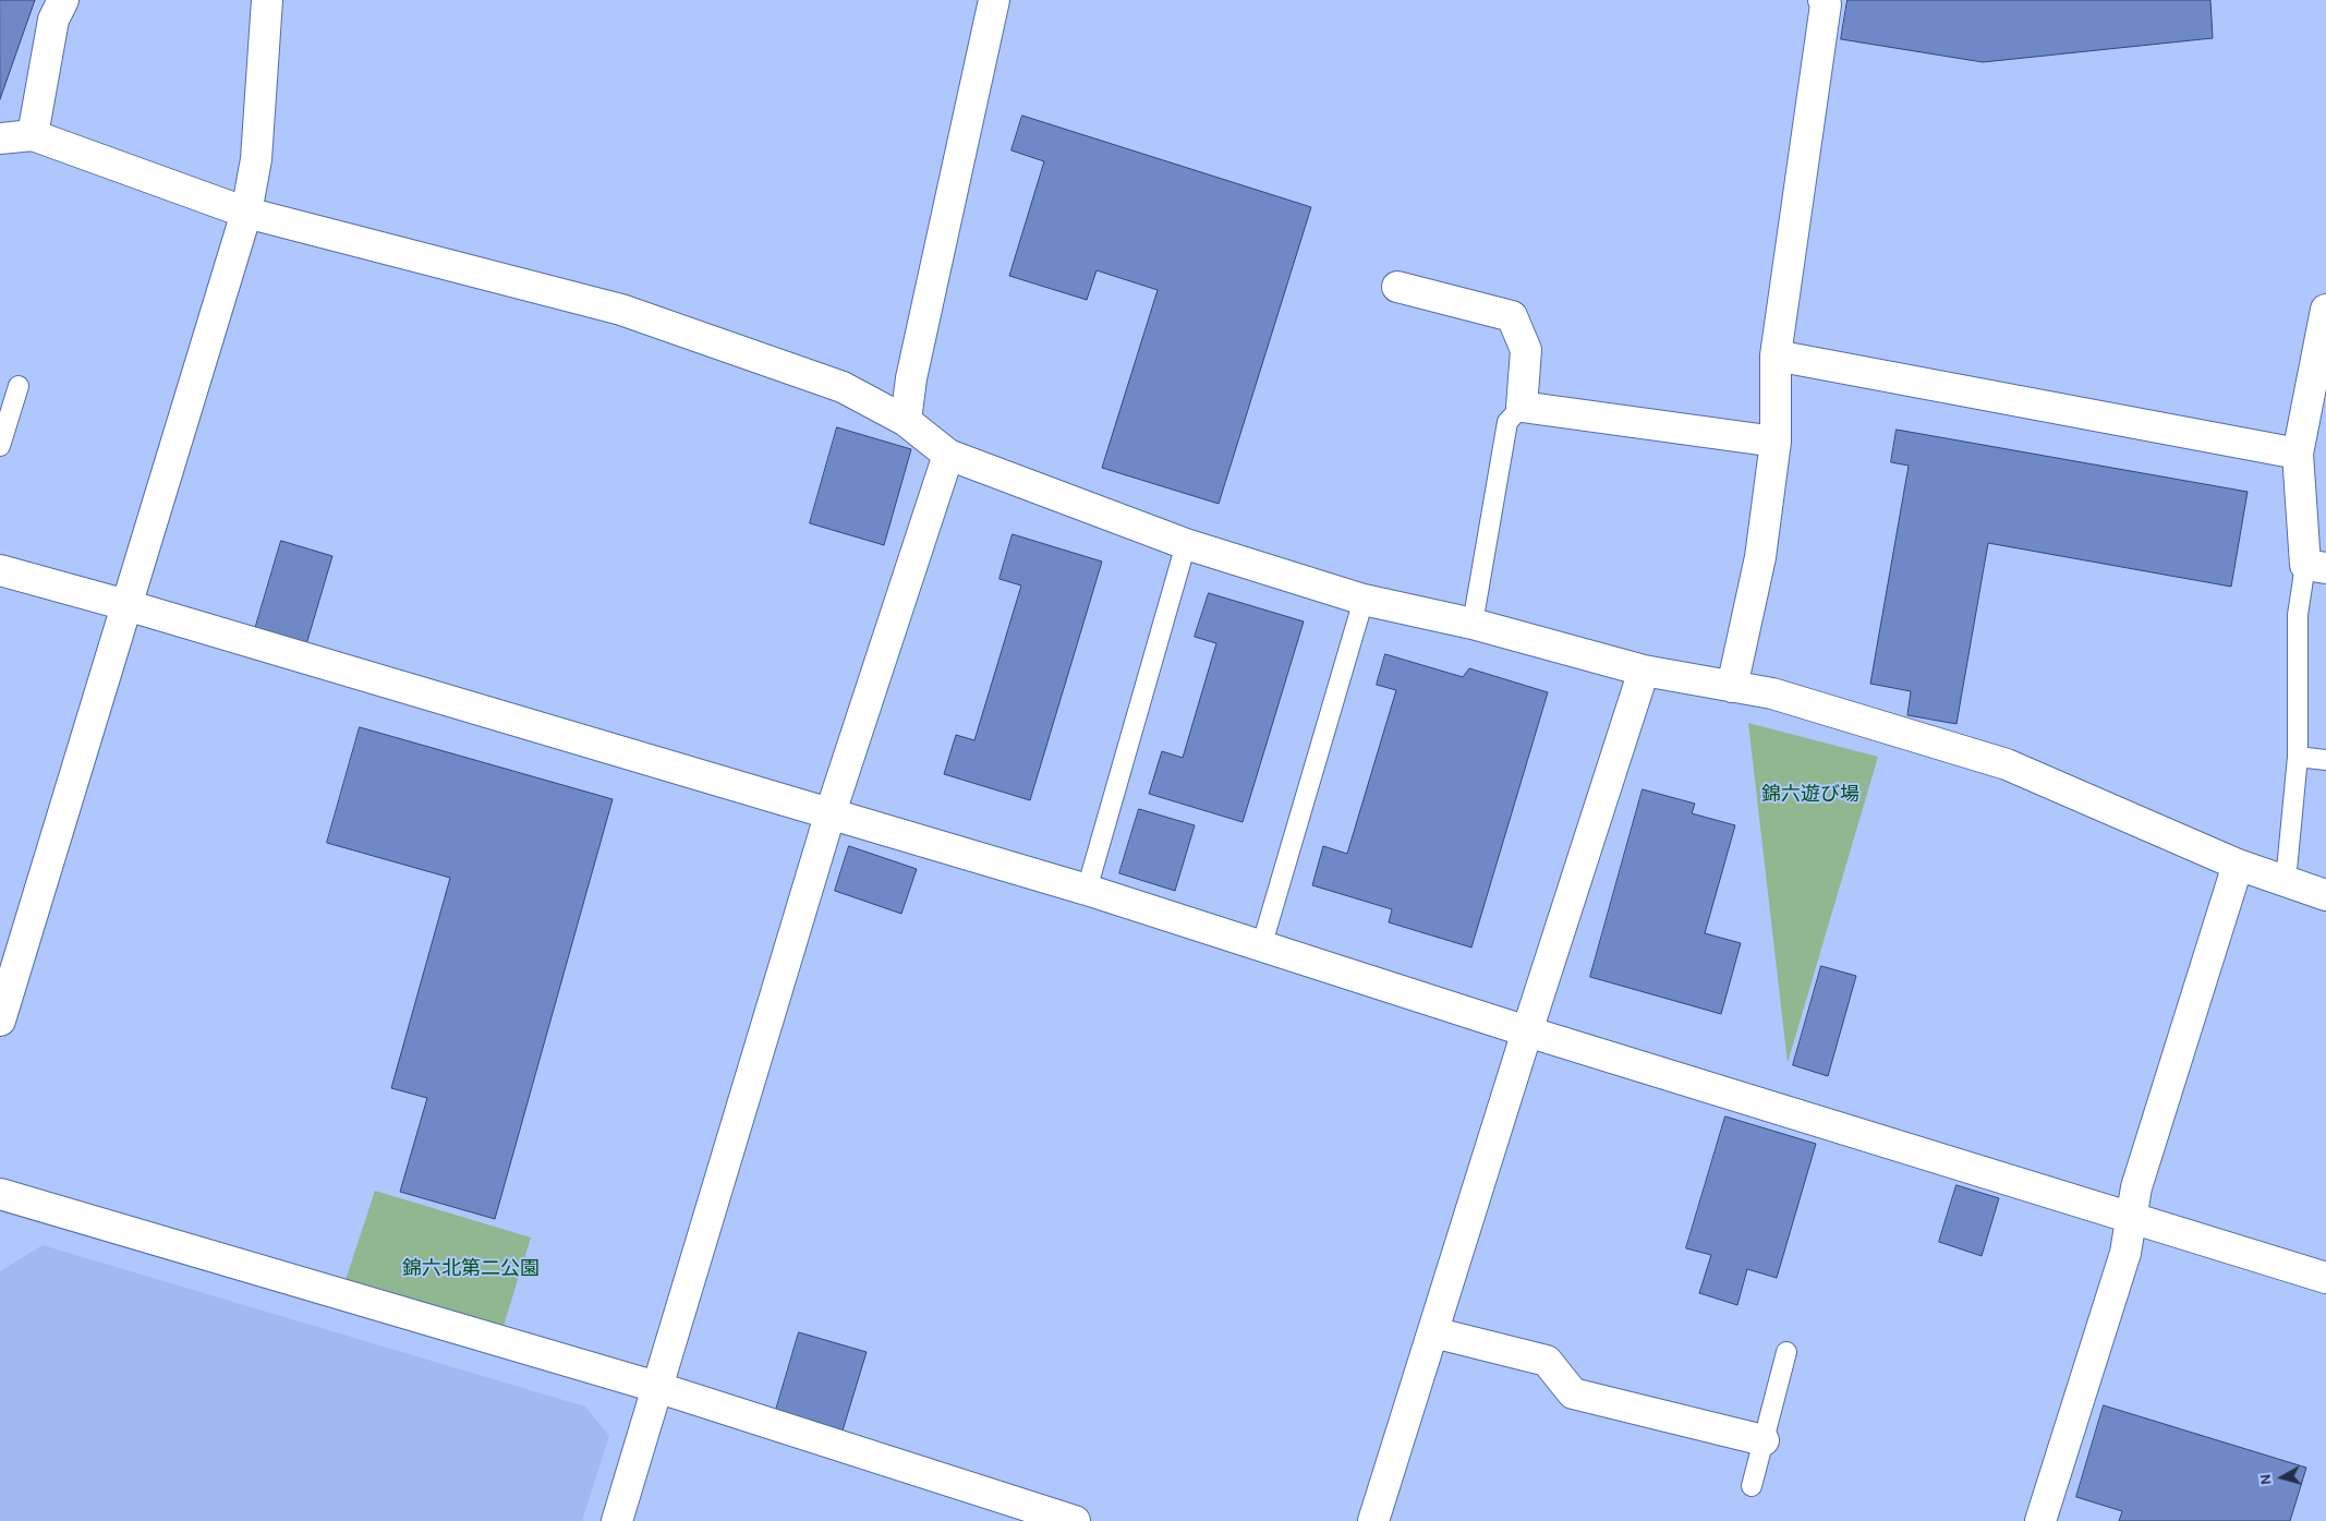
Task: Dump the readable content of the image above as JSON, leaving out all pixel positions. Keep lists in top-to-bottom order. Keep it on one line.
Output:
{"parks":["錦六遊び場","錦六北第二公園"],"north":"left"}
